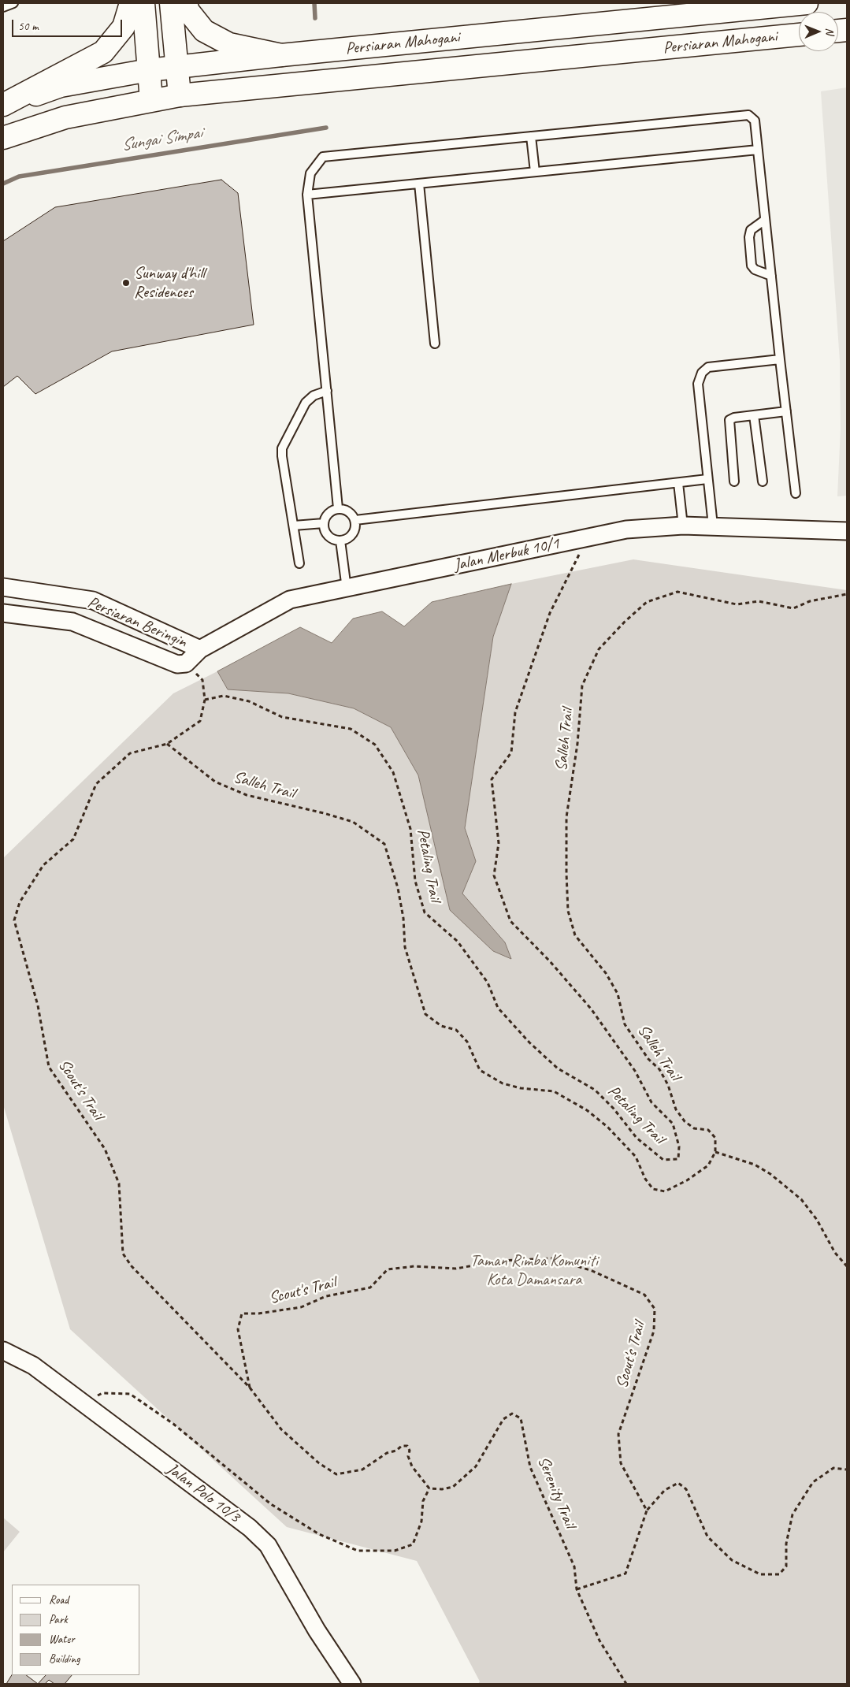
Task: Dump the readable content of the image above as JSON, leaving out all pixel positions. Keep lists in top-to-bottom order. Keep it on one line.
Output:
{"streets":{"main road":["Persiaran Mahogani"],"street":["Jalan Merbuk 10/1","Persiaran Beringin","Jalan Polo 10/3"],"path":["Salleh Trail","Petaling Trail","Scout's Trail","Serenity Trail"]},"crossings":[["Jalan Merbuk 10/1","Persiaran Beringin"],["Jalan Merbuk 10/1","Petaling Trail"],["Jalan Merbuk 10/1","Scout's Trail"],["Persiaran Beringin","Scout's Trail"],["Salleh Trail","Scout's Trail"],["Petaling Trail","Scout's Trail"]],"water":["Sungai Simpai"],"parks":["Taman Rimba Komuniti Kota Damansara"],"places":["Sunway d'hill Residences"],"legend":["Road","Park","Water","Building"],"scale_bar":"50 m","north":"right"}
